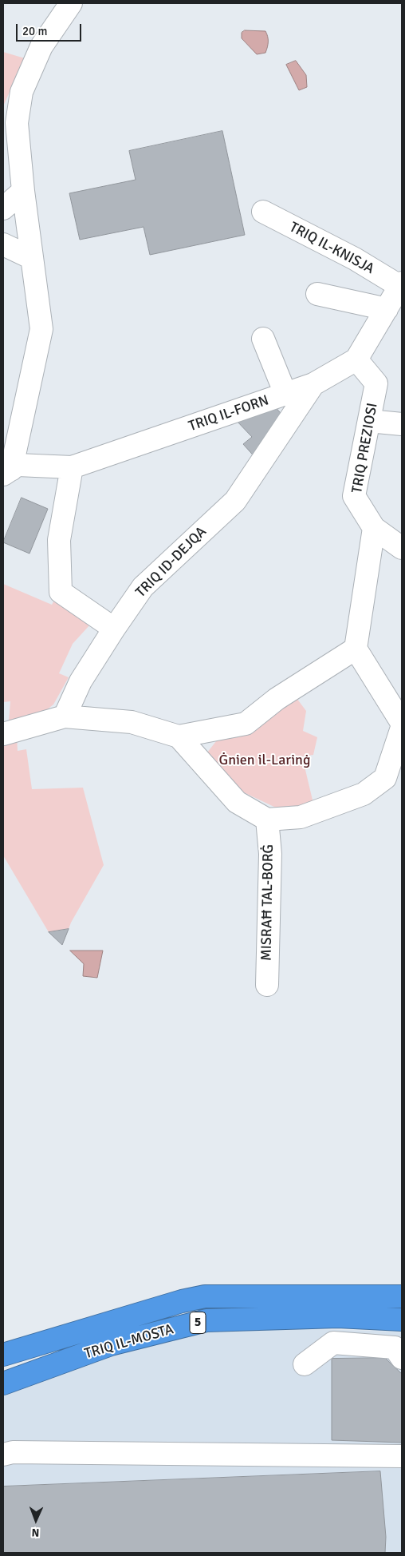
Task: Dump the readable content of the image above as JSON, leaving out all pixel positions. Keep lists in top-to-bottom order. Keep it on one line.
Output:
{"streets":{"highway":["5","TRIQ IL-MOSTA"],"street":["TRIQ IL-KNISJA","TRIQ IL-FORN","TRIQ PREZIOSI","TRIQ ID-DEJQA","MISRAĦ TAL-BORĠ"]},"crossings":[["TRIQ IL-KNISJA","TRIQ IL-FORN"],["TRIQ IL-FORN","TRIQ PREZIOSI"],["TRIQ IL-FORN","TRIQ ID-DEJQA"]],"parks":["Ġnien il-Larinġ"],"scale_bar":"20 m","north":"bottom"}
